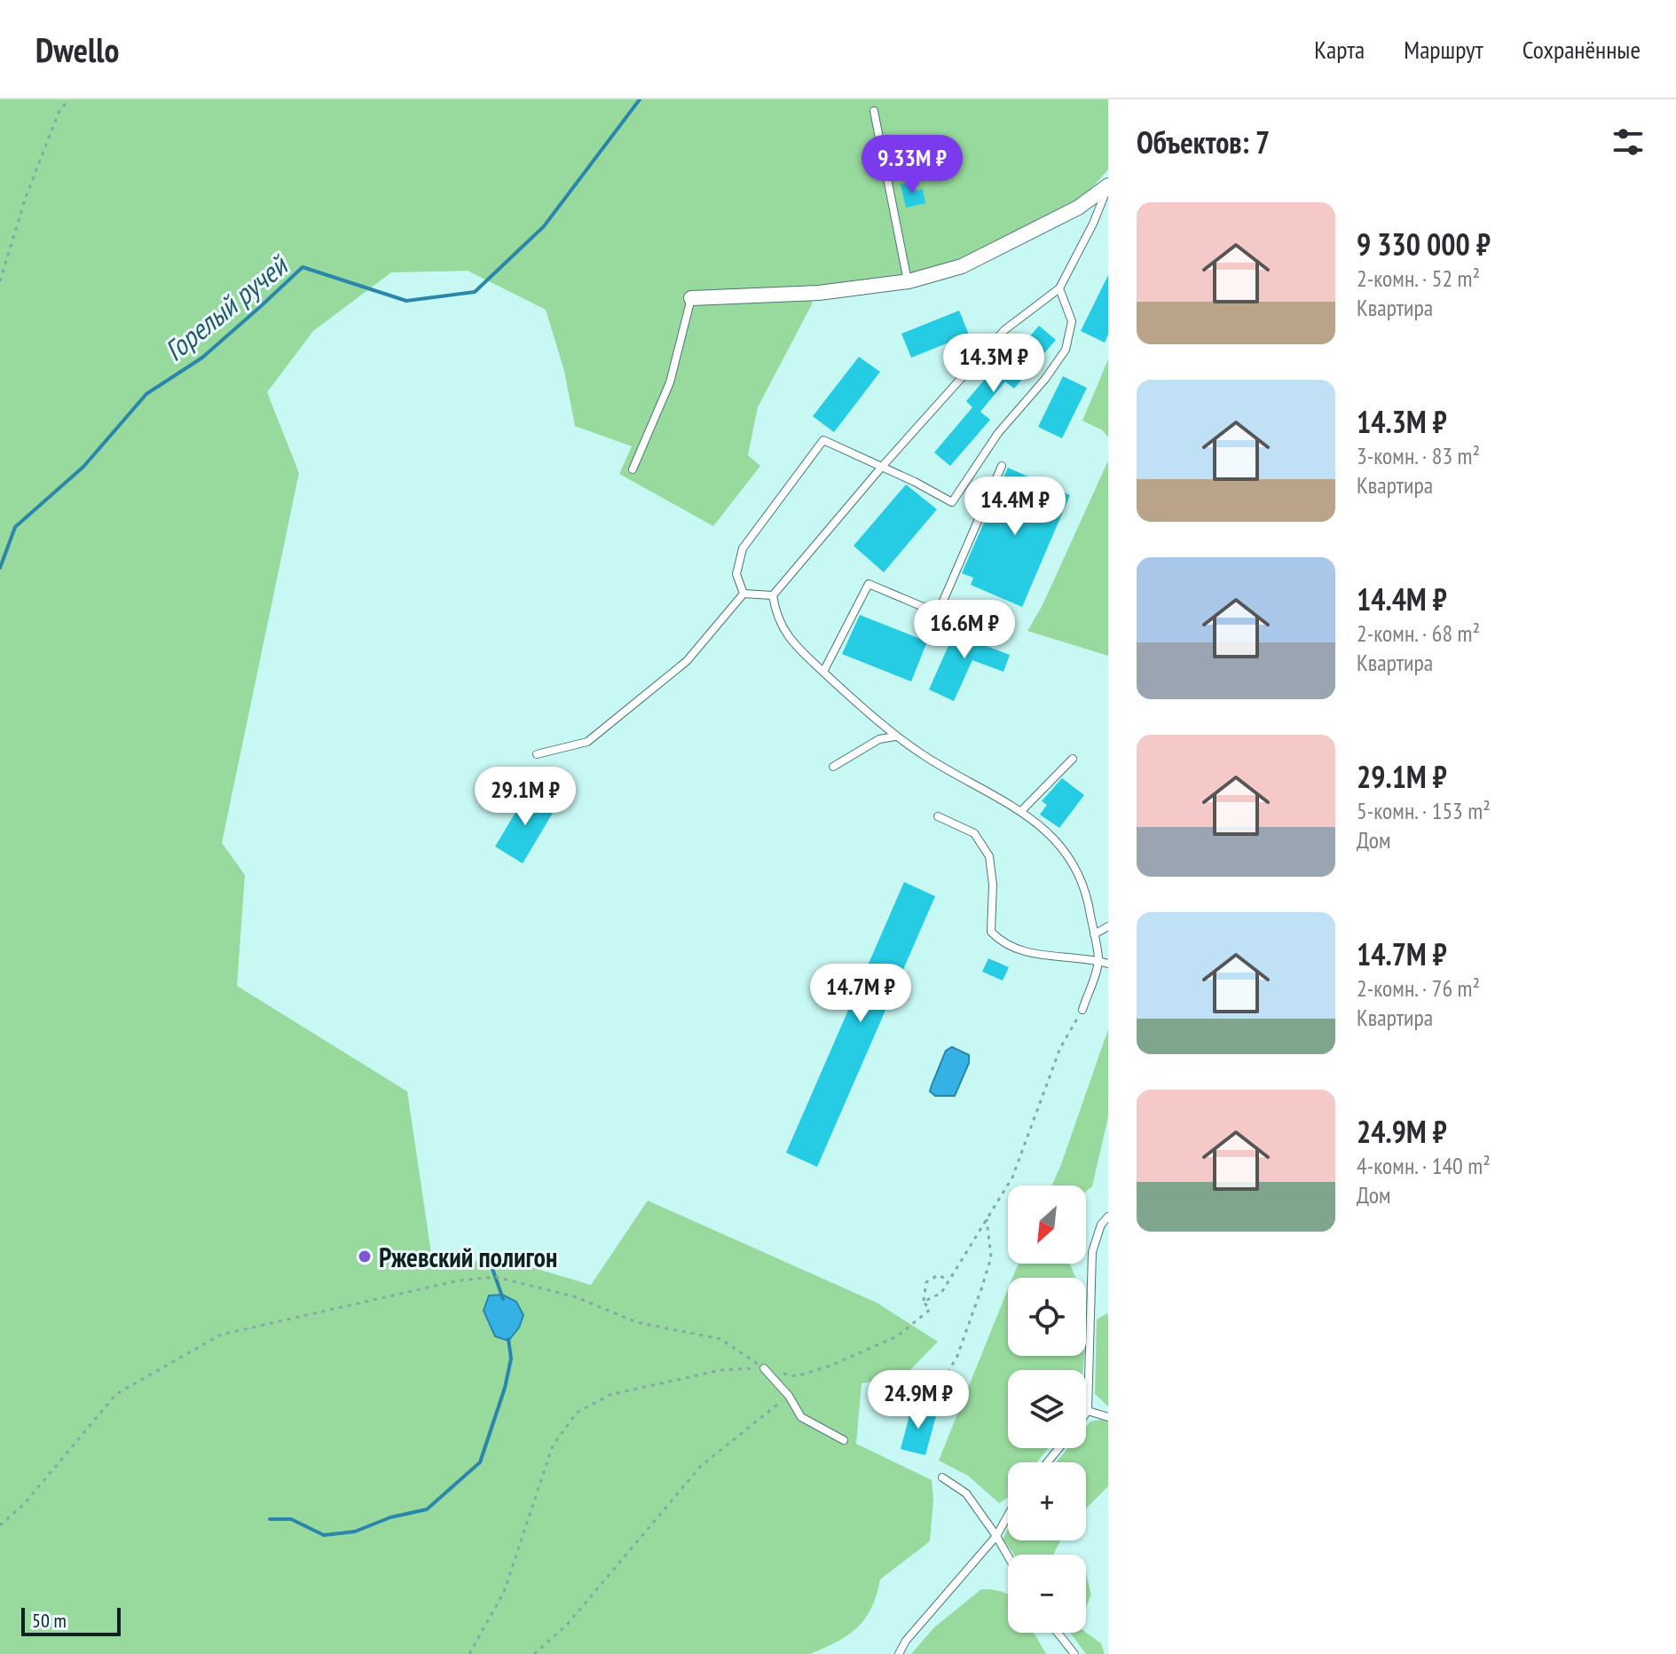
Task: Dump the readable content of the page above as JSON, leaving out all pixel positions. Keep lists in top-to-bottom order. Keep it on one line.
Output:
{"water":["Горелый ручей"],"places":["Ржевский полигон"],"scale_bar":"50 m","north":"bottom left","page":{"header":"Dwello","nav":["Карта","Маршрут","Сохранённые"],"heading":"Объектов: 7","price":["9.33M ₽","14.3M ₽","14.4M ₽","16.6M ₽","29.1M ₽","14.7M ₽","24.9M ₽"],"list":[{"name":"9 330 000 ₽","note":"2-комн. · 52 m² · Квартира"},{"name":"14.3M ₽","note":"3-комн. · 83 m² · Квартира"},{"name":"14.4M ₽","note":"2-комн. · 68 m² · Квартира"},{"name":"29.1M ₽","note":"5-комн. · 153 m² · Дом"},{"name":"14.7M ₽","note":"2-комн. · 76 m² · Квартира"},{"name":"24.9M ₽","note":"4-комн. · 140 m² · Дом"}],"map_buttons":["+","−"],"scale":"50 m"}}
